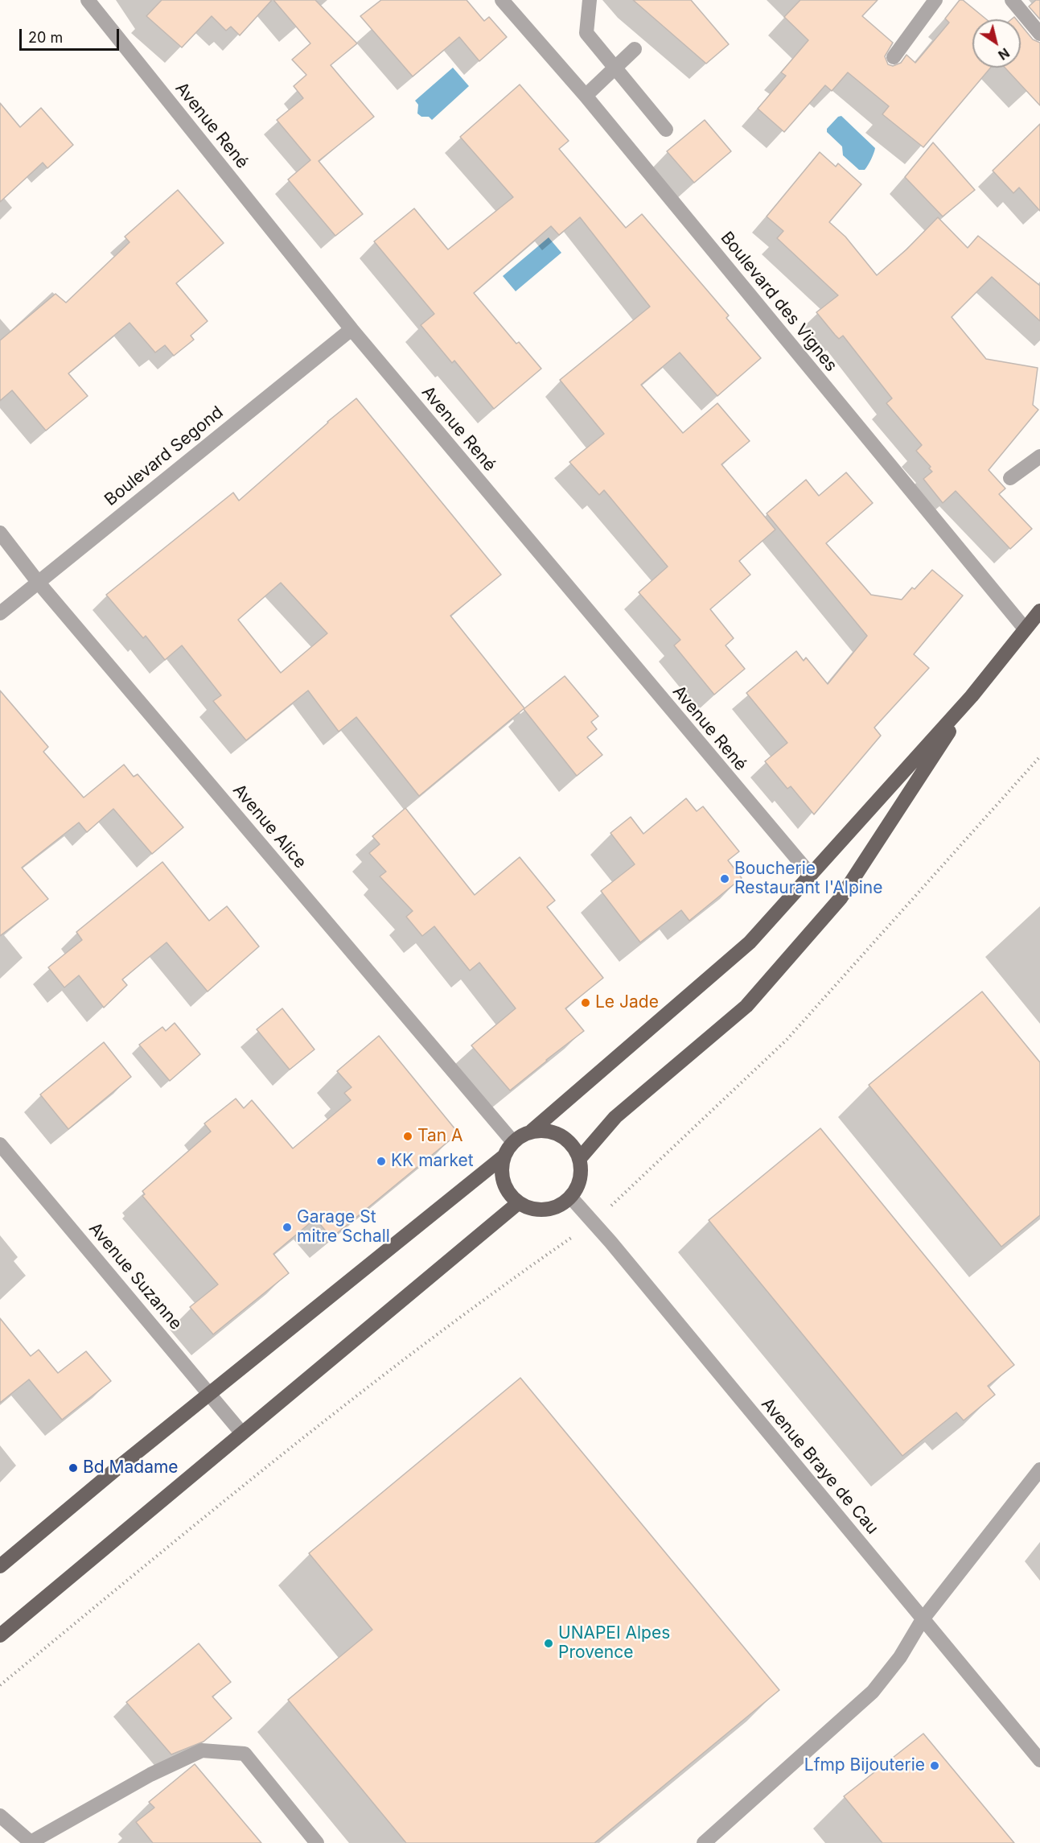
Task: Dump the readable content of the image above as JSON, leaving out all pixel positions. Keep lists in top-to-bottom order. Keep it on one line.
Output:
{"streets":{"street":["Avenue René","Boulevard des Vignes","Boulevard Segond","Avenue Alice","Avenue Suzanne","Avenue Braye de Cau"]},"crossings":[["Avenue René","Boulevard Segond"],["Boulevard Segond","Avenue Alice"],["Avenue Alice","Avenue Braye de Cau"]],"places":["Boucherie Restaurant l'Alpine","Le Jade","Tan A","KK market","Garage St mitre Schall","Bd Madame","UNAPEI Alpes Provence","Lfmp Bijouterie"],"scale_bar":"20 m","north":"bottom right"}
